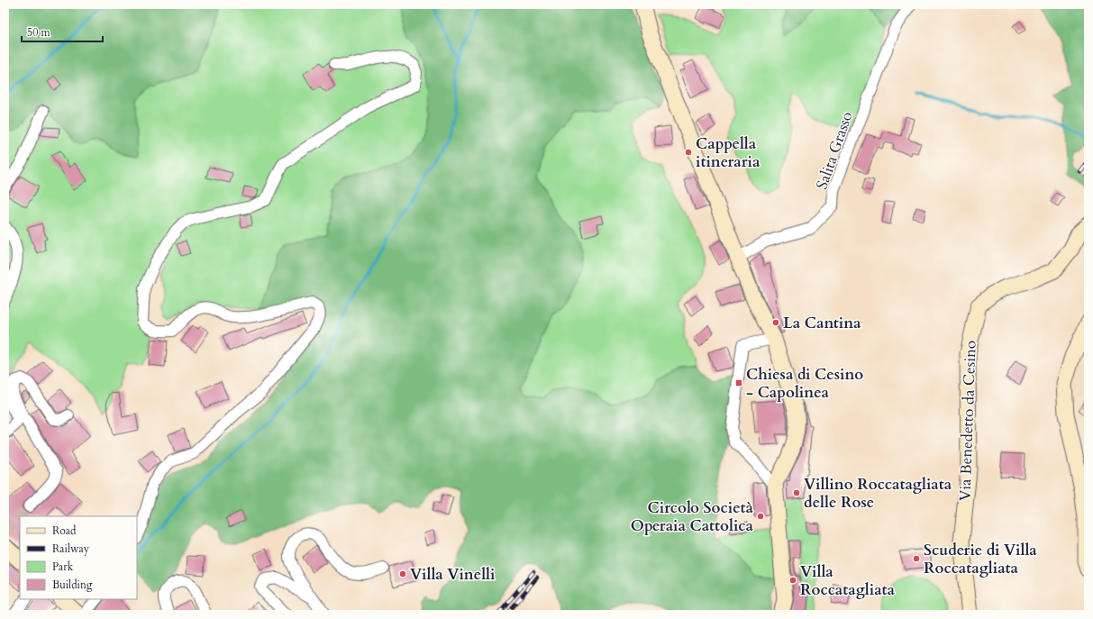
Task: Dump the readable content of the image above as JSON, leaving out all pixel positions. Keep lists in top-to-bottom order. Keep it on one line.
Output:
{"streets":{"street":["Salita Grasso","Via Benedetto da Cesino"]},"places":{"other":["Cappella itineraria","La Cantina","Villino Roccatagliata delle Rose","Circolo Società Operaia Cattolica","Scuderie di Villa Roccatagliata","Villa Vinelli","Villa Roccatagliata"],"transit":["Chiesa di Cesino - Capolinea"]},"legend":["Road","Railway","Park","Building"],"scale_bar":"50 m"}
